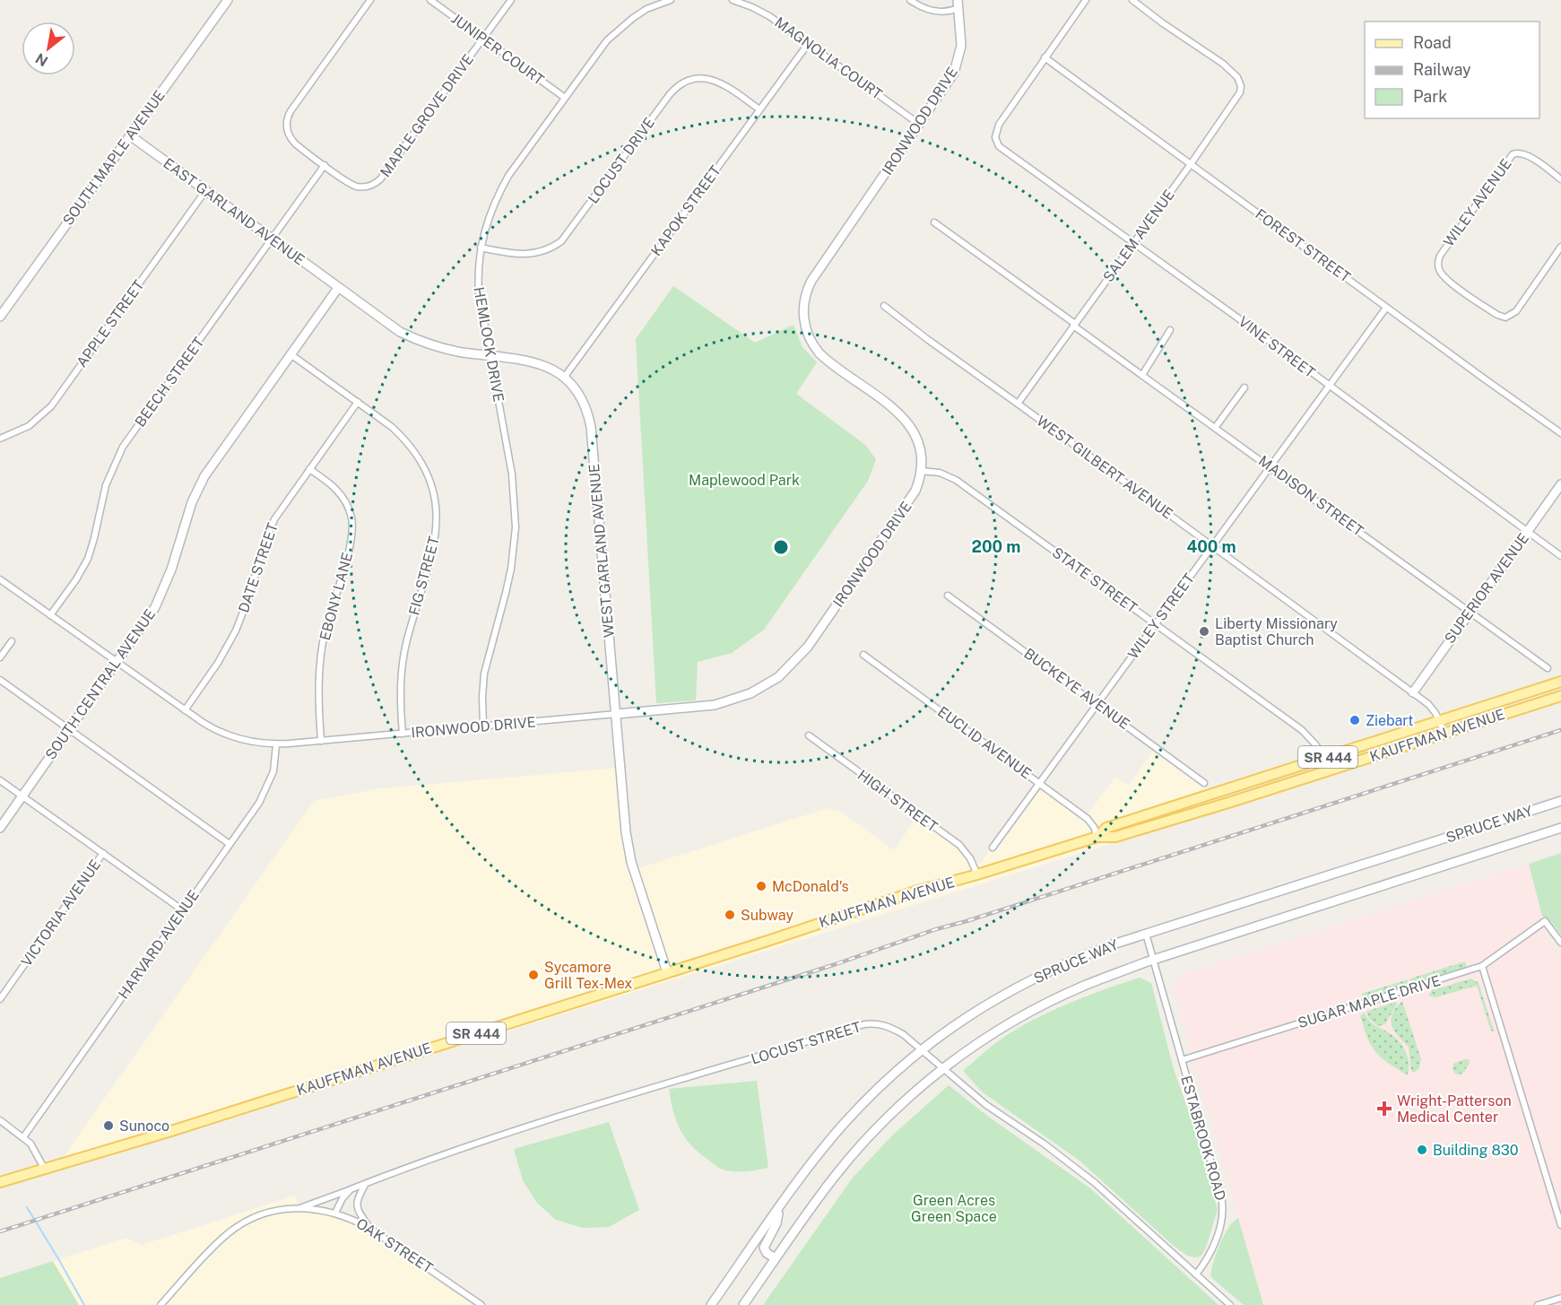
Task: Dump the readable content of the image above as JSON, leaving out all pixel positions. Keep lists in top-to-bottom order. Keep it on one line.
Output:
{"streets":{"main road":["KAUFFMAN AVENUE","SR 444"],"street":["JUNIPER COURT","MAGNOLIA COURT","MAPLE GROVE DRIVE","IRONWOOD DRIVE","SOUTH MAPLE AVENUE","LOCUST DRIVE","WILEY AVENUE","KAPOK STREET","EAST GARLAND AVENUE","SALEM AVENUE","FOREST STREET","APPLE STREET","HEMLOCK DRIVE","VINE STREET","BEECH STREET","WEST GILBERT AVENUE","MADISON STREET","WEST GARLAND AVENUE","DATE STREET","FIG STREET","STATE STREET","SUPERIOR AVENUE","EBONY LANE","WILEY STREET","SOUTH CENTRAL AVENUE","BUCKEYE AVENUE","EUCLID AVENUE","HIGH STREET","SPRUCE WAY","VICTORIA AVENUE","HARVARD AVENUE","SUGAR MAPLE DRIVE","LOCUST STREET","ESTABROOK ROAD","OAK STREET"]},"crossings":[["JUNIPER COURT","MAPLE GROVE DRIVE"],["JUNIPER COURT","HEMLOCK DRIVE"],["MAGNOLIA COURT","IRONWOOD DRIVE"],["MAGNOLIA COURT","KAPOK STREET"],["MAPLE GROVE DRIVE","BEECH STREET"],["IRONWOOD DRIVE","HEMLOCK DRIVE"],["IRONWOOD DRIVE","BEECH STREET"],["IRONWOOD DRIVE","WEST GARLAND AVENUE"],["IRONWOOD DRIVE","DATE STREET"],["IRONWOOD DRIVE","FIG STREET"],["IRONWOOD DRIVE","STATE STREET"],["IRONWOOD DRIVE","EBONY LANE"],["IRONWOOD DRIVE","SOUTH CENTRAL AVENUE"],["IRONWOOD DRIVE","HARVARD AVENUE"],["SOUTH MAPLE AVENUE","EAST GARLAND AVENUE"],["LOCUST DRIVE","KAPOK STREET"],["LOCUST DRIVE","HEMLOCK DRIVE"],["KAPOK STREET","WEST GARLAND AVENUE"],["EAST GARLAND AVENUE","APPLE STREET"],["EAST GARLAND AVENUE","BEECH STREET"],["EAST GARLAND AVENUE","WEST GARLAND AVENUE"],["EAST GARLAND AVENUE","SOUTH CENTRAL AVENUE"],["SALEM AVENUE","FOREST STREET"],["SALEM AVENUE","VINE STREET"],["SALEM AVENUE","WEST GILBERT AVENUE"],["SALEM AVENUE","MADISON STREET"],["FOREST STREET","VINE STREET"],["FOREST STREET","WILEY STREET"],["HEMLOCK DRIVE","WEST GARLAND AVENUE"],["VINE STREET","SUPERIOR AVENUE"],["VINE STREET","WILEY STREET"],["WEST GILBERT AVENUE","SUPERIOR AVENUE"],["WEST GILBERT AVENUE","WILEY STREET"],["WEST GILBERT AVENUE","KAUFFMAN AVENUE"],["MADISON STREET","SUPERIOR AVENUE"],["MADISON STREET","WILEY STREET"],["WEST GARLAND AVENUE","SOUTH CENTRAL AVENUE"],["WEST GARLAND AVENUE","KAUFFMAN AVENUE"],["DATE STREET","FIG STREET"],["DATE STREET","EBONY LANE"],["FIG STREET","SOUTH CENTRAL AVENUE"],["STATE STREET","WILEY STREET"],["STATE STREET","KAUFFMAN AVENUE"],["WILEY STREET","BUCKEYE AVENUE"],["WILEY STREET","EUCLID AVENUE"],["KAUFFMAN AVENUE","EUCLID AVENUE"],["KAUFFMAN AVENUE","HIGH STREET"],["SPRUCE WAY","LOCUST STREET"],["SPRUCE WAY","ESTABROOK ROAD"],["SUGAR MAPLE DRIVE","ESTABROOK ROAD"],["LOCUST STREET","ESTABROOK ROAD"],["LOCUST STREET","OAK STREET"]],"parks":["Maplewood Park","Green Acres Green Space"],"places":{"other":["Liberty Missionary Baptist Church","Ziebart","McDonald's","Subway","Sycamore Grill Tex-Mex","Sunoco","Building 830"],"health":["Wright-Patterson Medical Center"]},"legend":["Road","Railway","Park"],"north":"bottom left","rings":["200 m","400 m"]}
